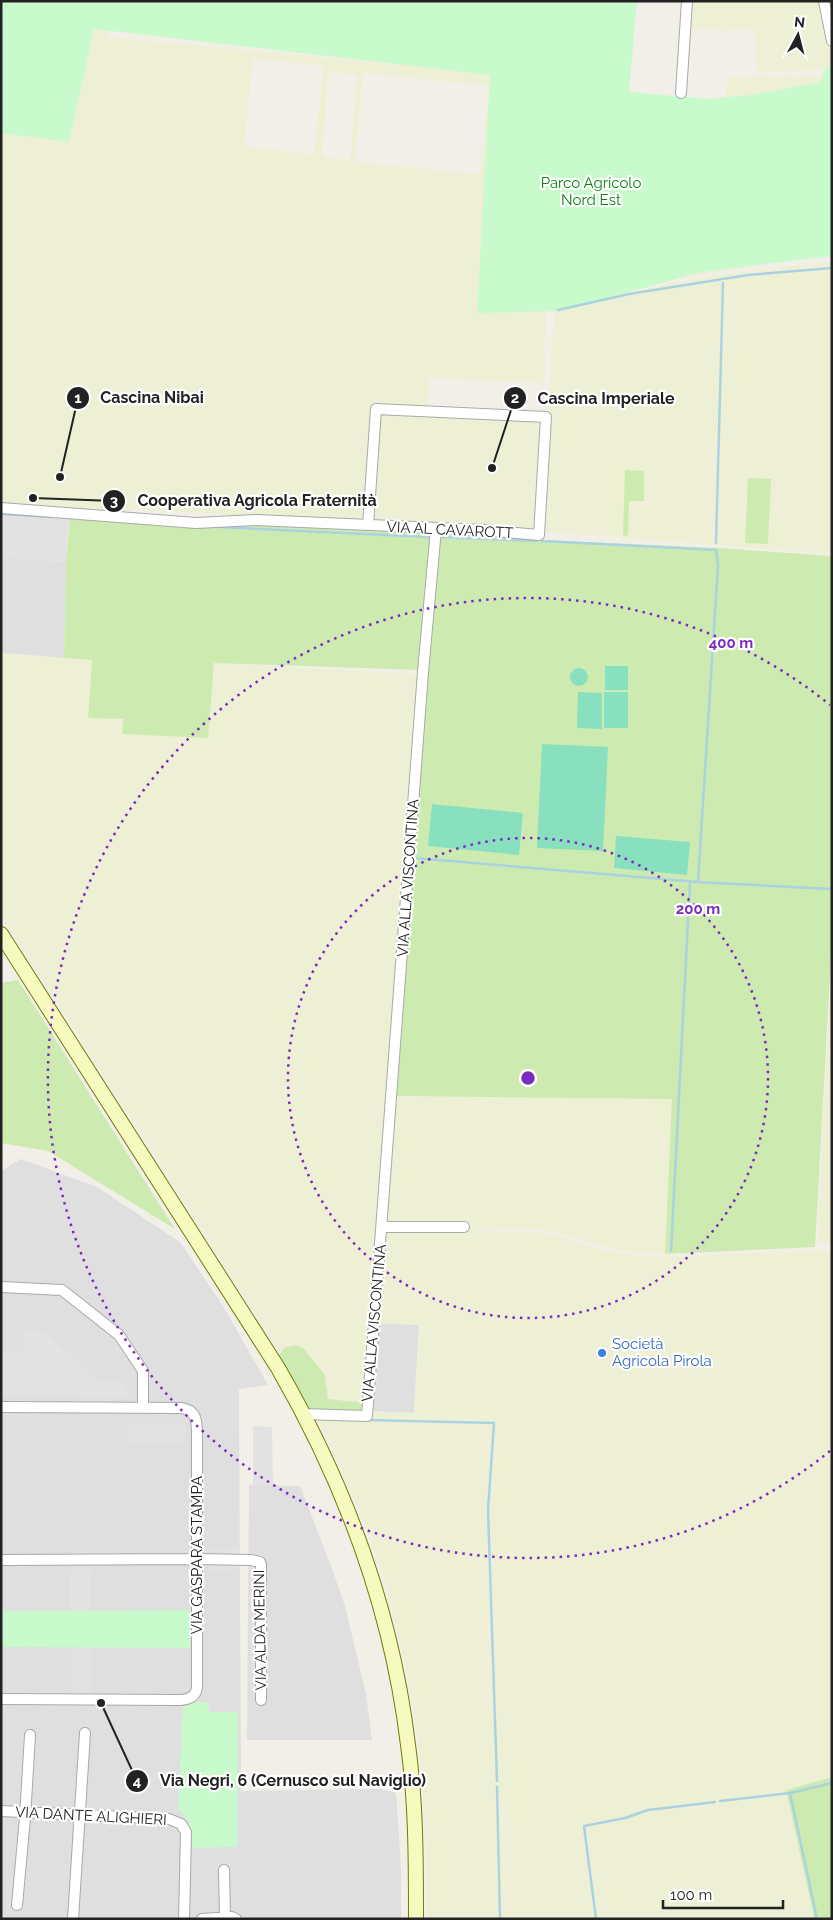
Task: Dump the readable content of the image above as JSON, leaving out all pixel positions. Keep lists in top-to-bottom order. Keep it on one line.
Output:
{"streets":{"street":["VIA AL CAVAROTT","VIA ALLA VISCONTINA","VIA GASPARA STAMPA","VIA ALDA MERINI","VIA DANTE ALIGHIERI"]},"crossings":[["VIA AL CAVAROTT","VIA ALLA VISCONTINA"],["VIA GASPARA STAMPA","VIA ALDA MERINI"]],"parks":["Parco Agricolo Nord Est"],"places":["Cascina Imperiale","Cascina Nibai","Cooperativa Agricola Fraternità","Società Agricola Pirola","Via Negri, 6 (Cernusco sul Naviglio)"],"scale_bar":"100 m","north":"top","rings":["400 m","200 m"]}
